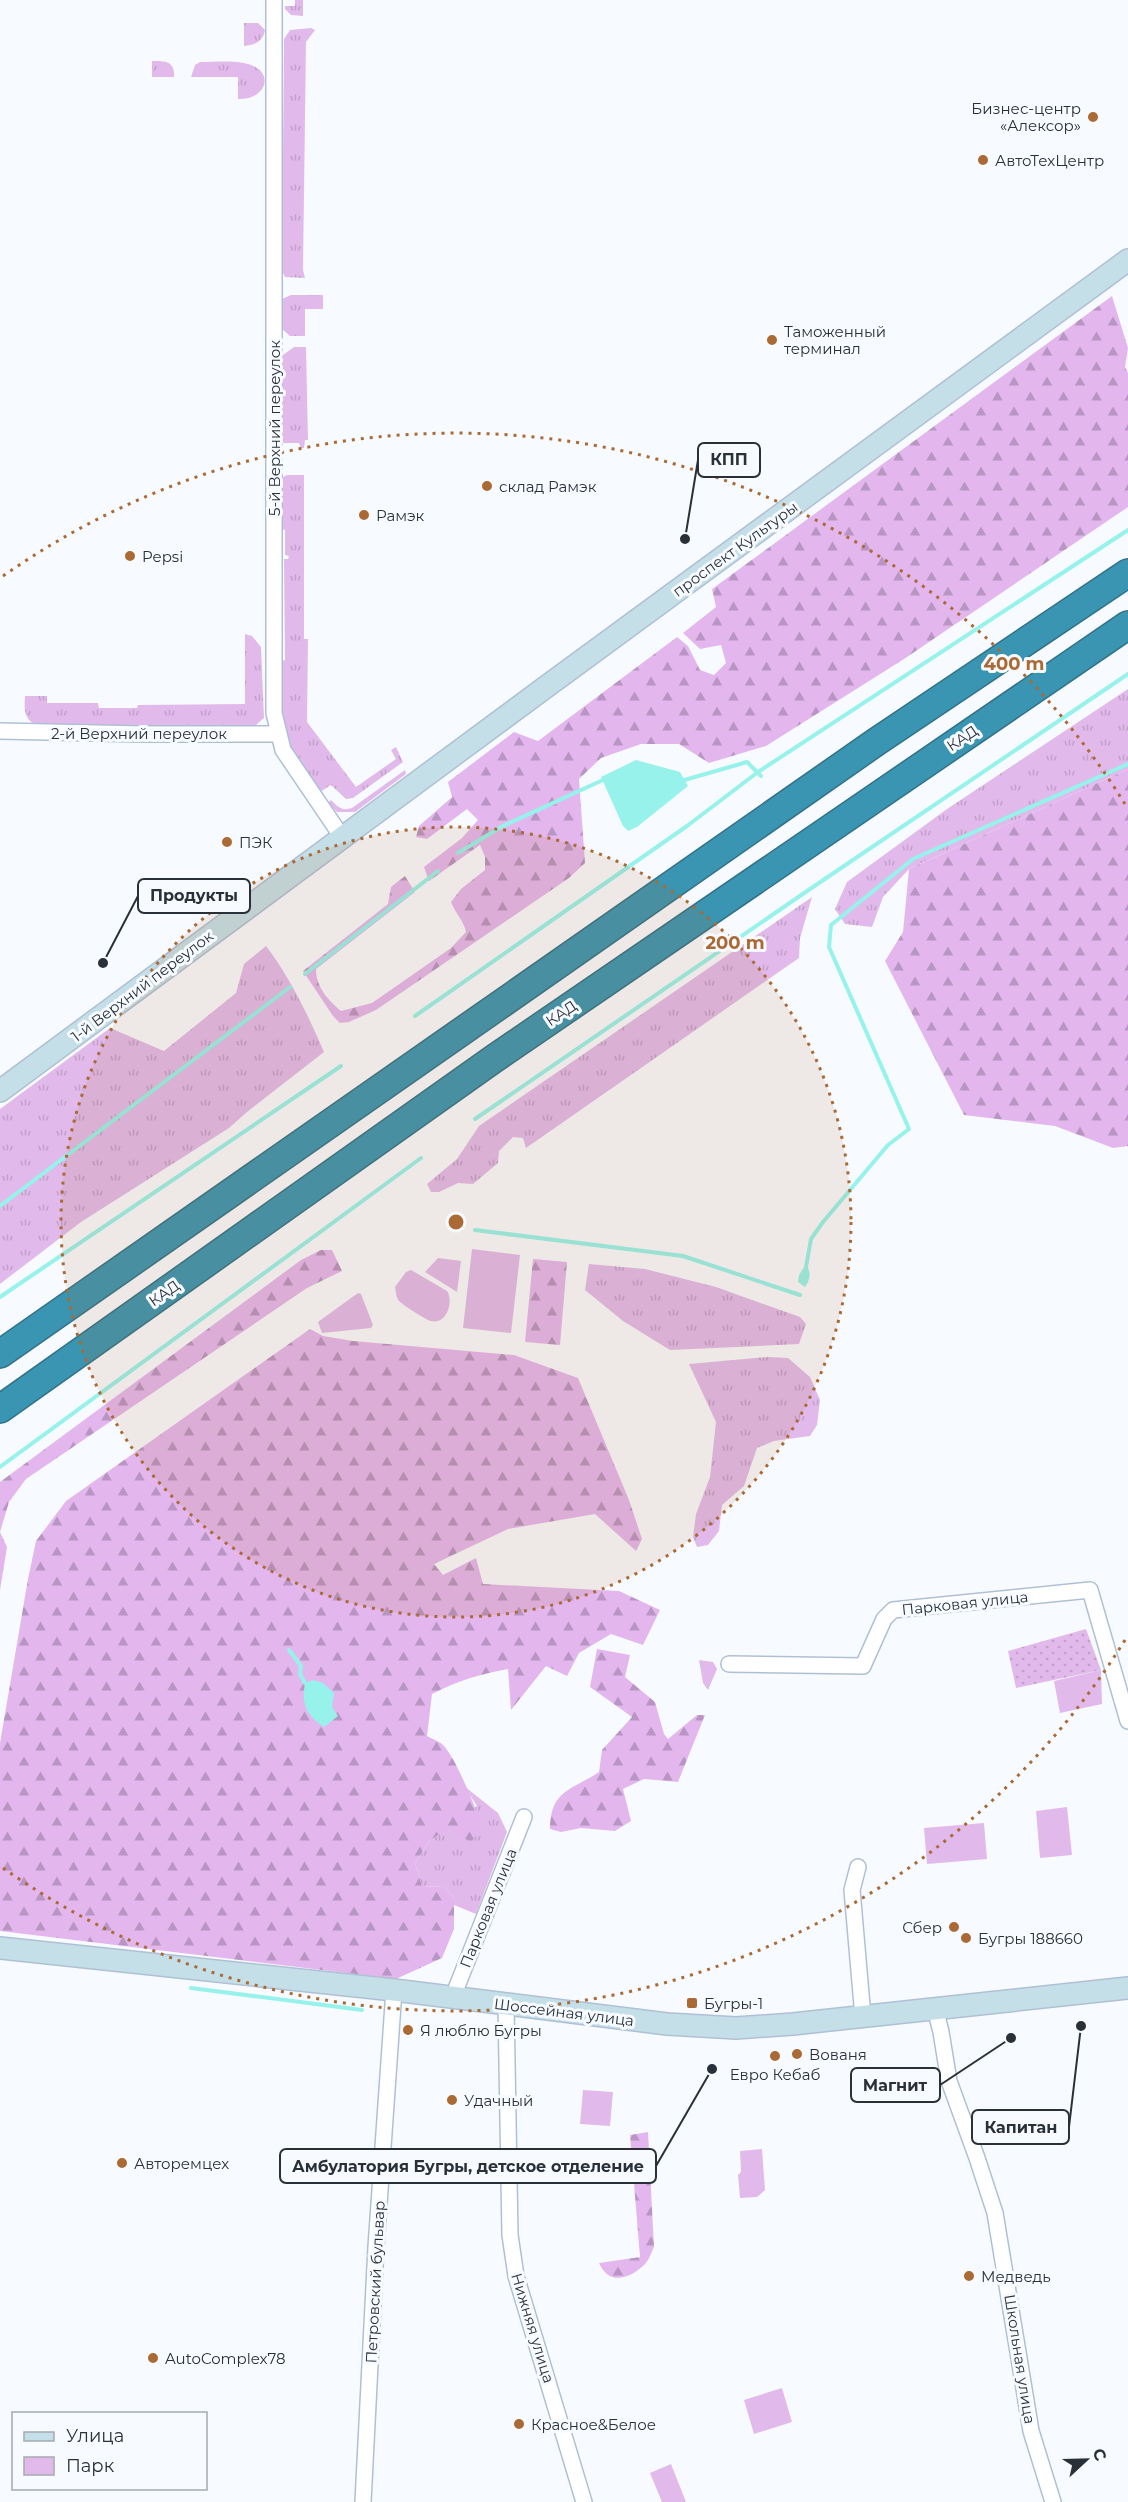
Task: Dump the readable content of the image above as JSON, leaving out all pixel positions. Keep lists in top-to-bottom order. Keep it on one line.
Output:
{"streets":{"highway":["КАД"],"street":["5-й Верхний переулок","проспект Культуры","2-й Верхний переулок","1-й Верхний переулок","Парковая улица","Шоссейная улица","Петровский бульвар","Нижняя улица","Школьная улица"]},"crossings":[["5-й Верхний переулок","проспект Культуры"],["5-й Верхний переулок","2-й Верхний переулок"],["5-й Верхний переулок","1-й Верхний переулок"],["проспект Культуры","1-й Верхний переулок"],["Парковая улица","Шоссейная улица"],["Шоссейная улица","Петровский бульвар"],["Шоссейная улица","Нижняя улица"],["Шоссейная улица","Школьная улица"]],"places":{"other":["Бизнес-центр «Алексор»","АвтоТехЦентр","Таможенный терминал","склад Рамэк","Рамэк","КПП","Pepsi","ПЭК","Продукты","Сбер","Бугры 188660","Капитан","Я люблю Бугры","Магнит","Вованя","Евро Кебаб","Амбулатория Бугры, детское отделение","Удачный","Авторемцех","Медведь","AutoComplex78","Красное&Белое"],"transit":["Бугры-1"]},"legend":["Улица","Парк"],"north":"right","rings":["400 m","200 m"]}
